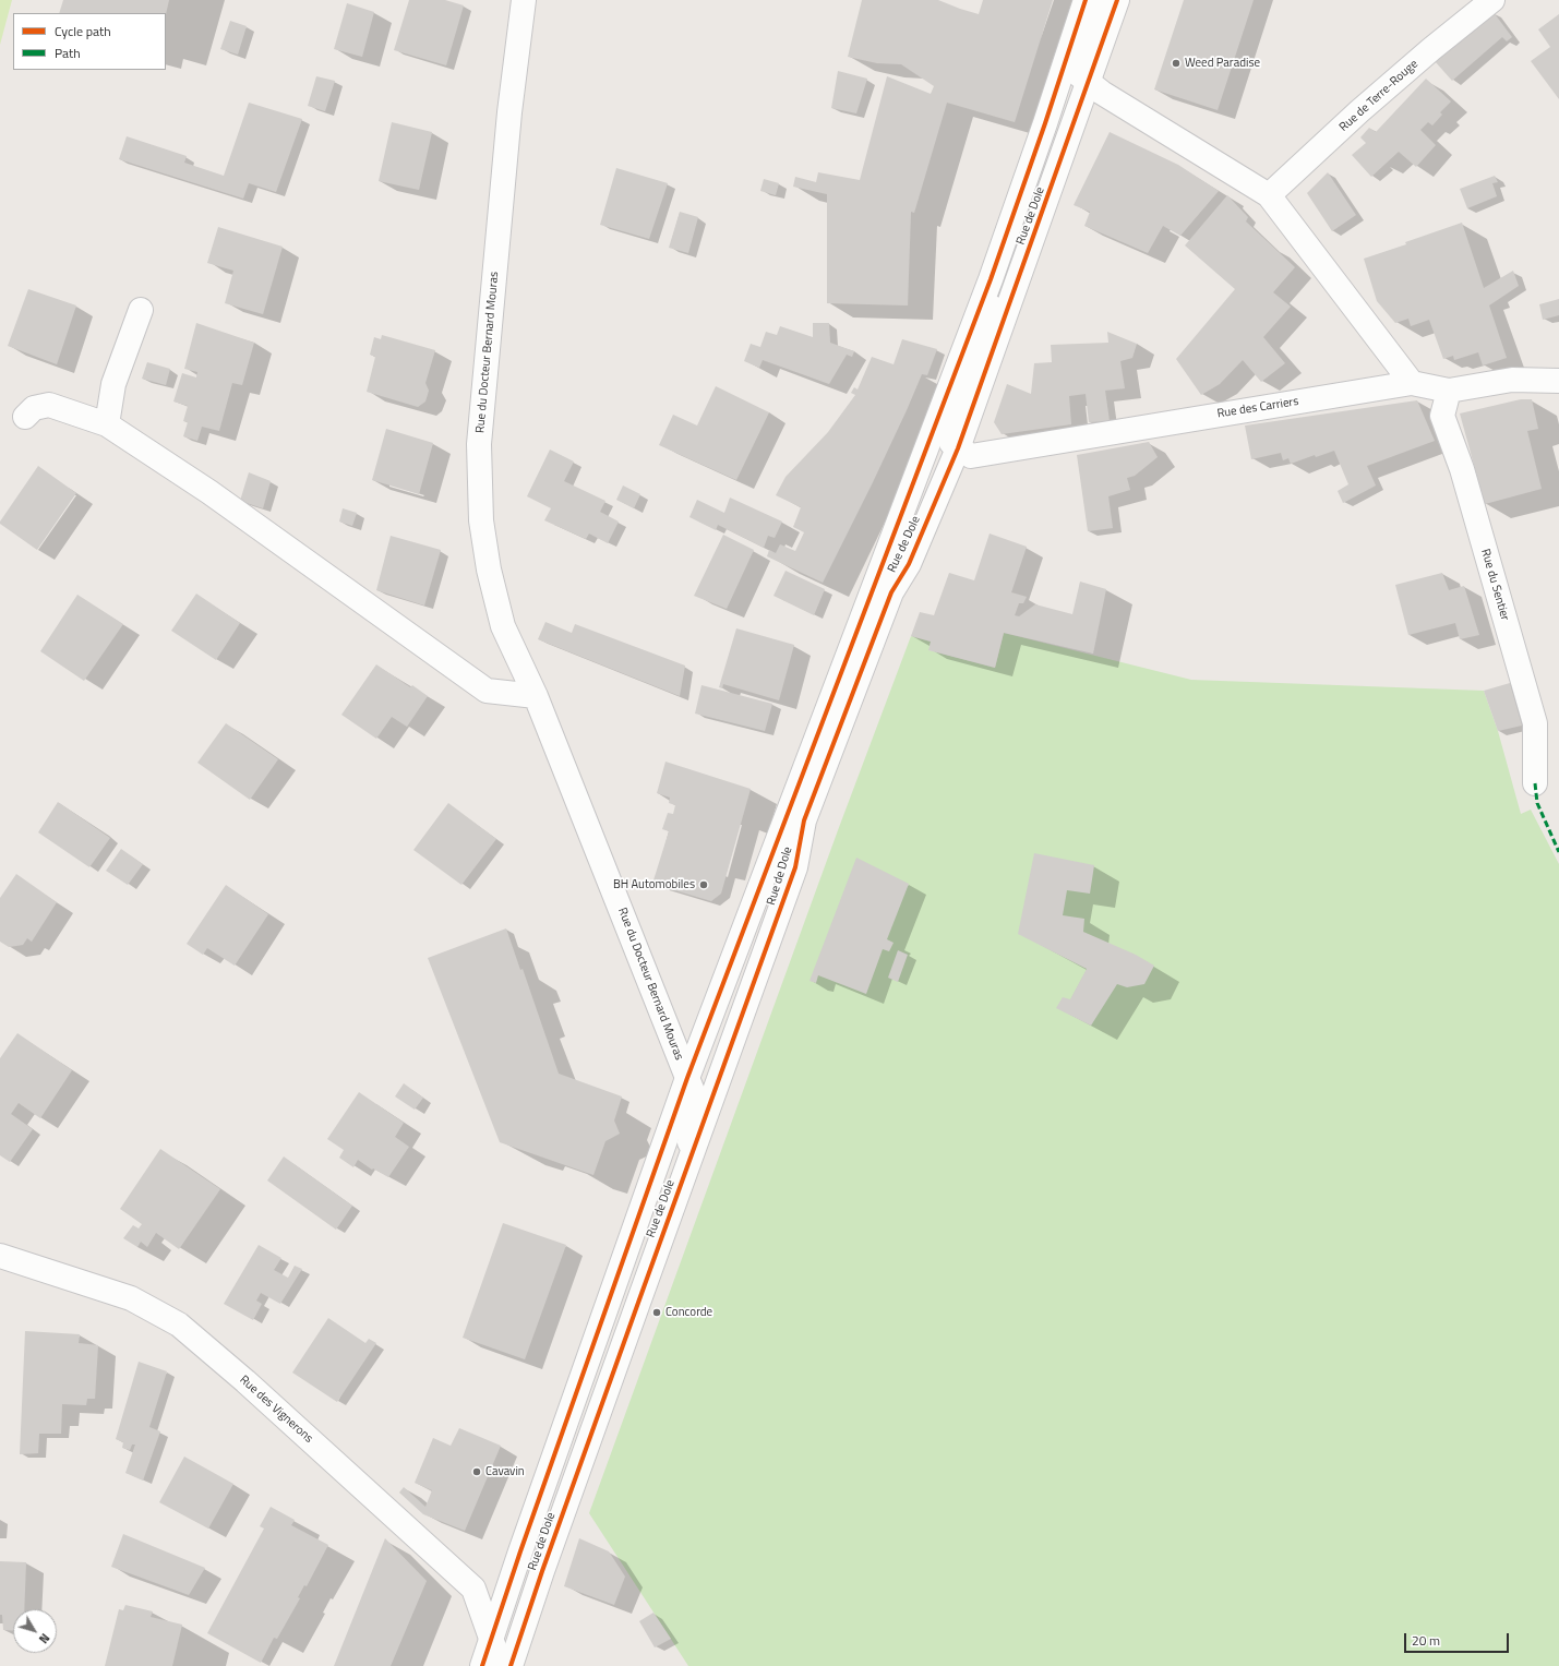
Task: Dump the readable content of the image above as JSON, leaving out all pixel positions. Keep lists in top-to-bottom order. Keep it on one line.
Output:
{"streets":{"street":["Rue de Terre-Rouge","Rue de Dole","Rue du Docteur Bernard Mouras","Rue des Carriers","Rue du Sentier","Rue des Vignerons"]},"crossings":[["Rue de Dole","Rue du Docteur Bernard Mouras"],["Rue de Dole","Rue des Carriers"],["Rue de Dole","Rue des Vignerons"],["Rue des Carriers","Rue du Sentier"]],"places":["Weed Paradise","BH Automobiles","Concorde","Cavavin"],"legend":["Cycle path","Path"],"scale_bar":"20 m","north":"bottom right"}
